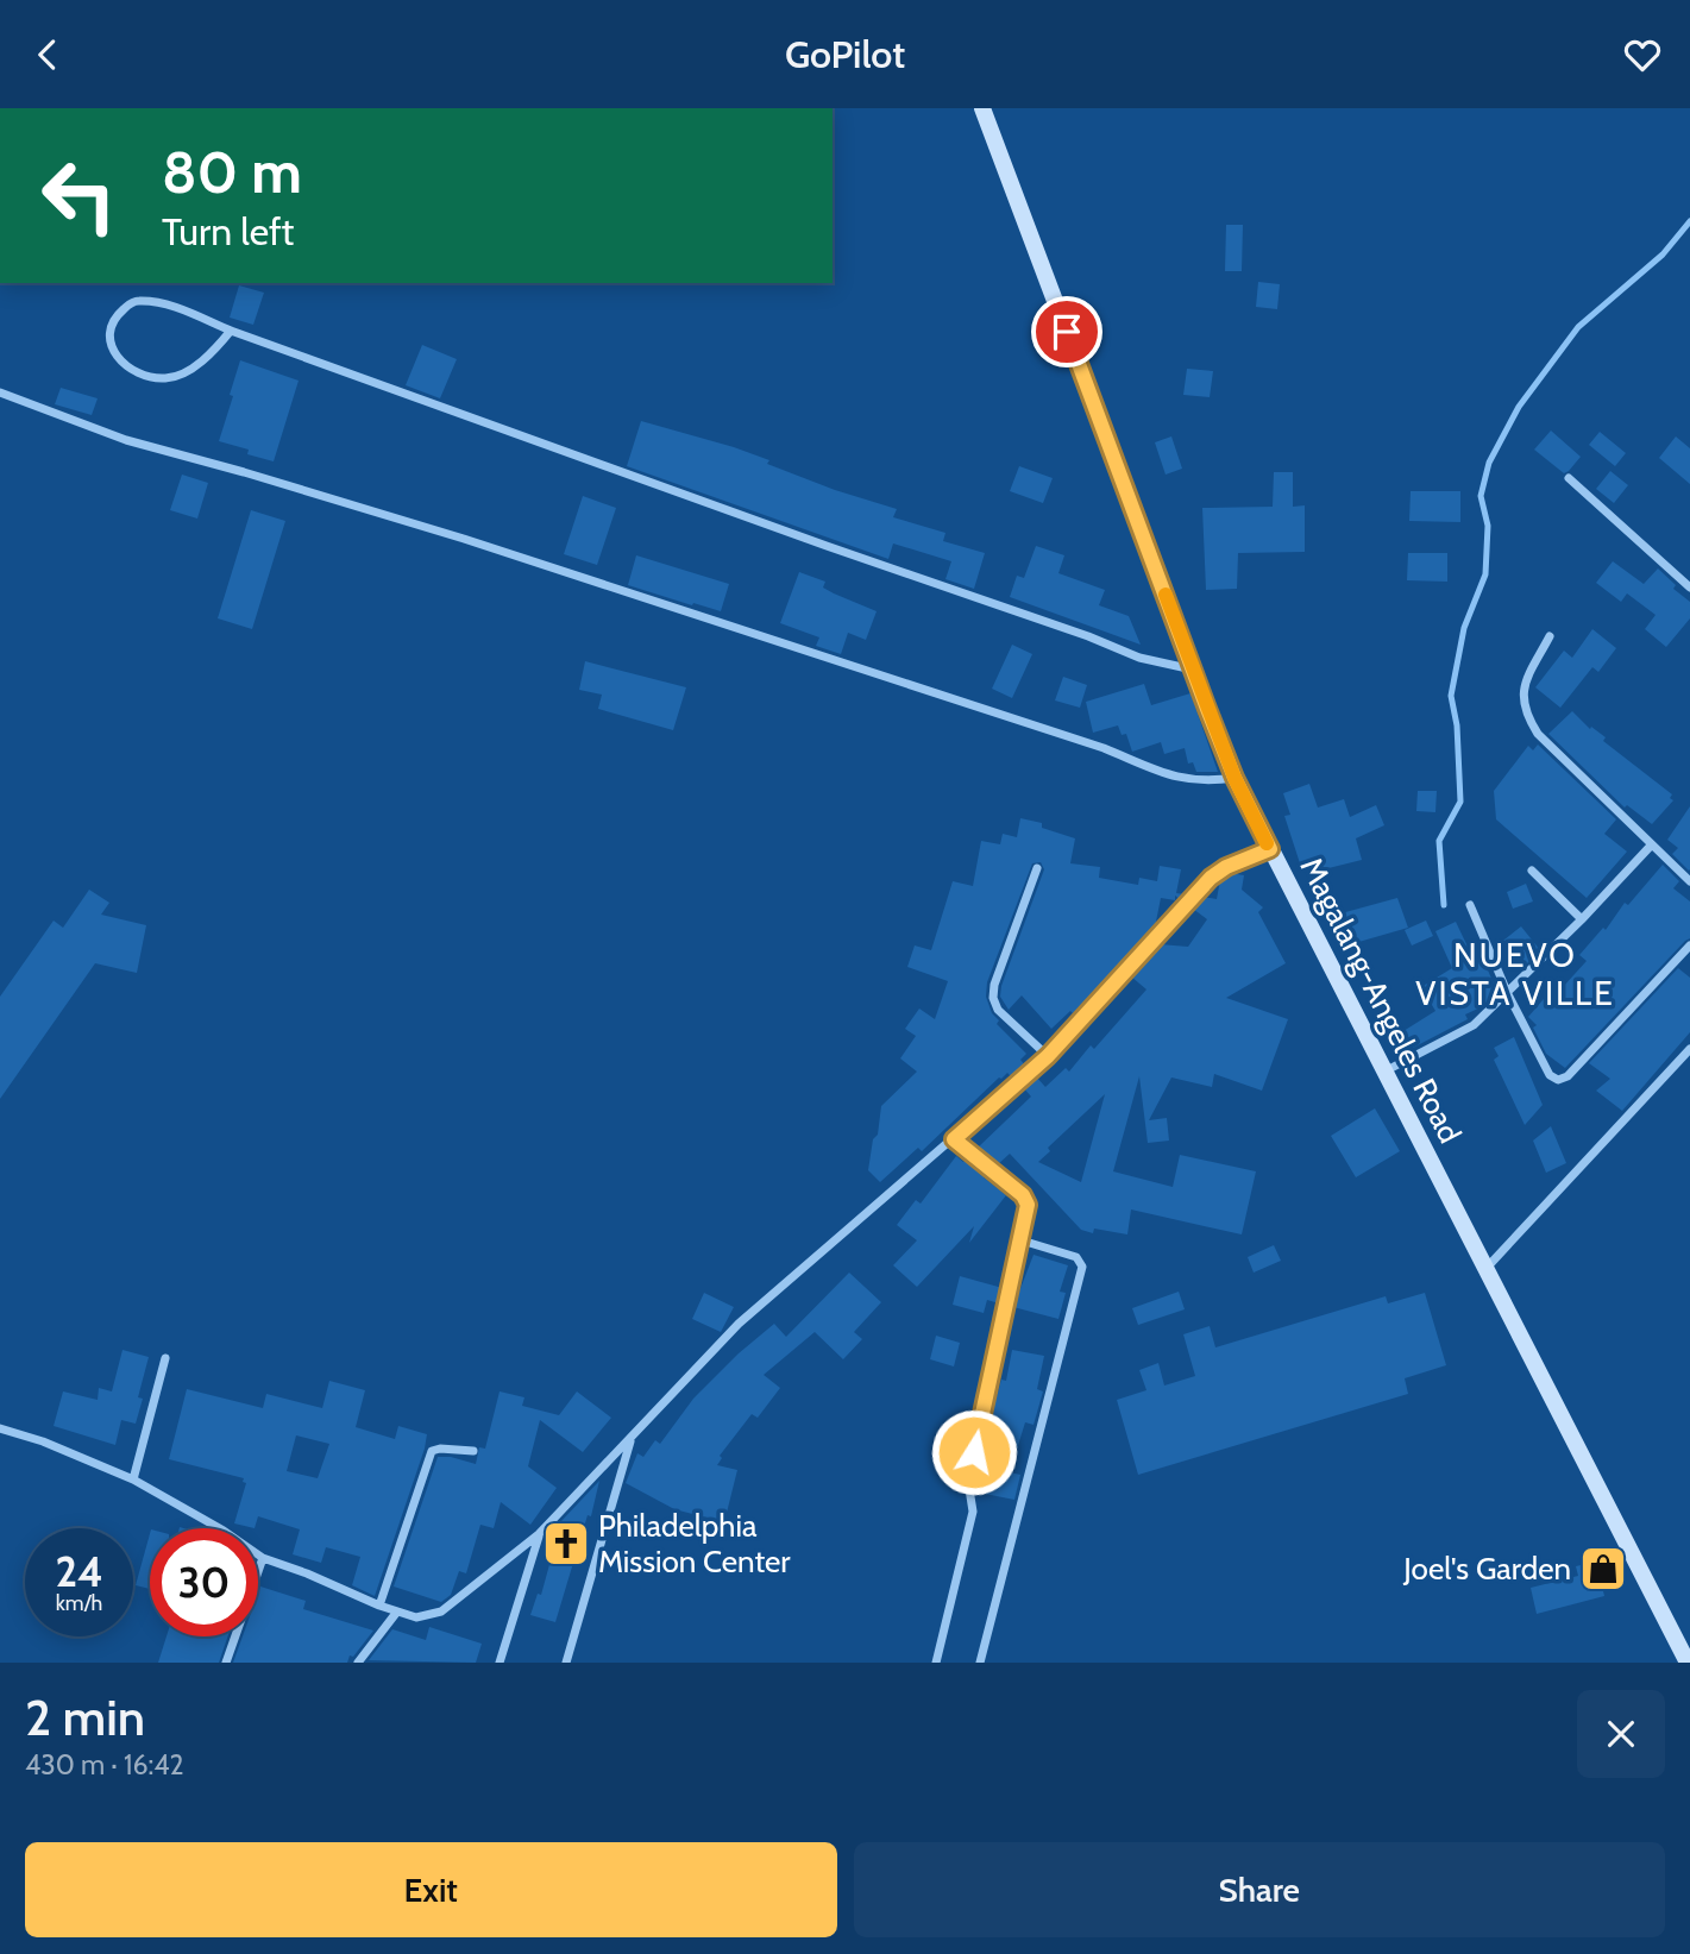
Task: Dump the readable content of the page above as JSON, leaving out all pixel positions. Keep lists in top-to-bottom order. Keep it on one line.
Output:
{"streets":{"main road":["Magalang-Angeles Road"]},"districts":["NUEVO VISTA VILLE"],"places":{"church":["Philadelphia Mission Center"],"shop":["Joel's Garden"]},"page":{"header":"GoPilot","turn":["80 m","Turn left"],"speed":"24 km/h","limit":"30","heading":["2 min","430 m · 16:42"],"buttons":["Exit","Share"]}}
